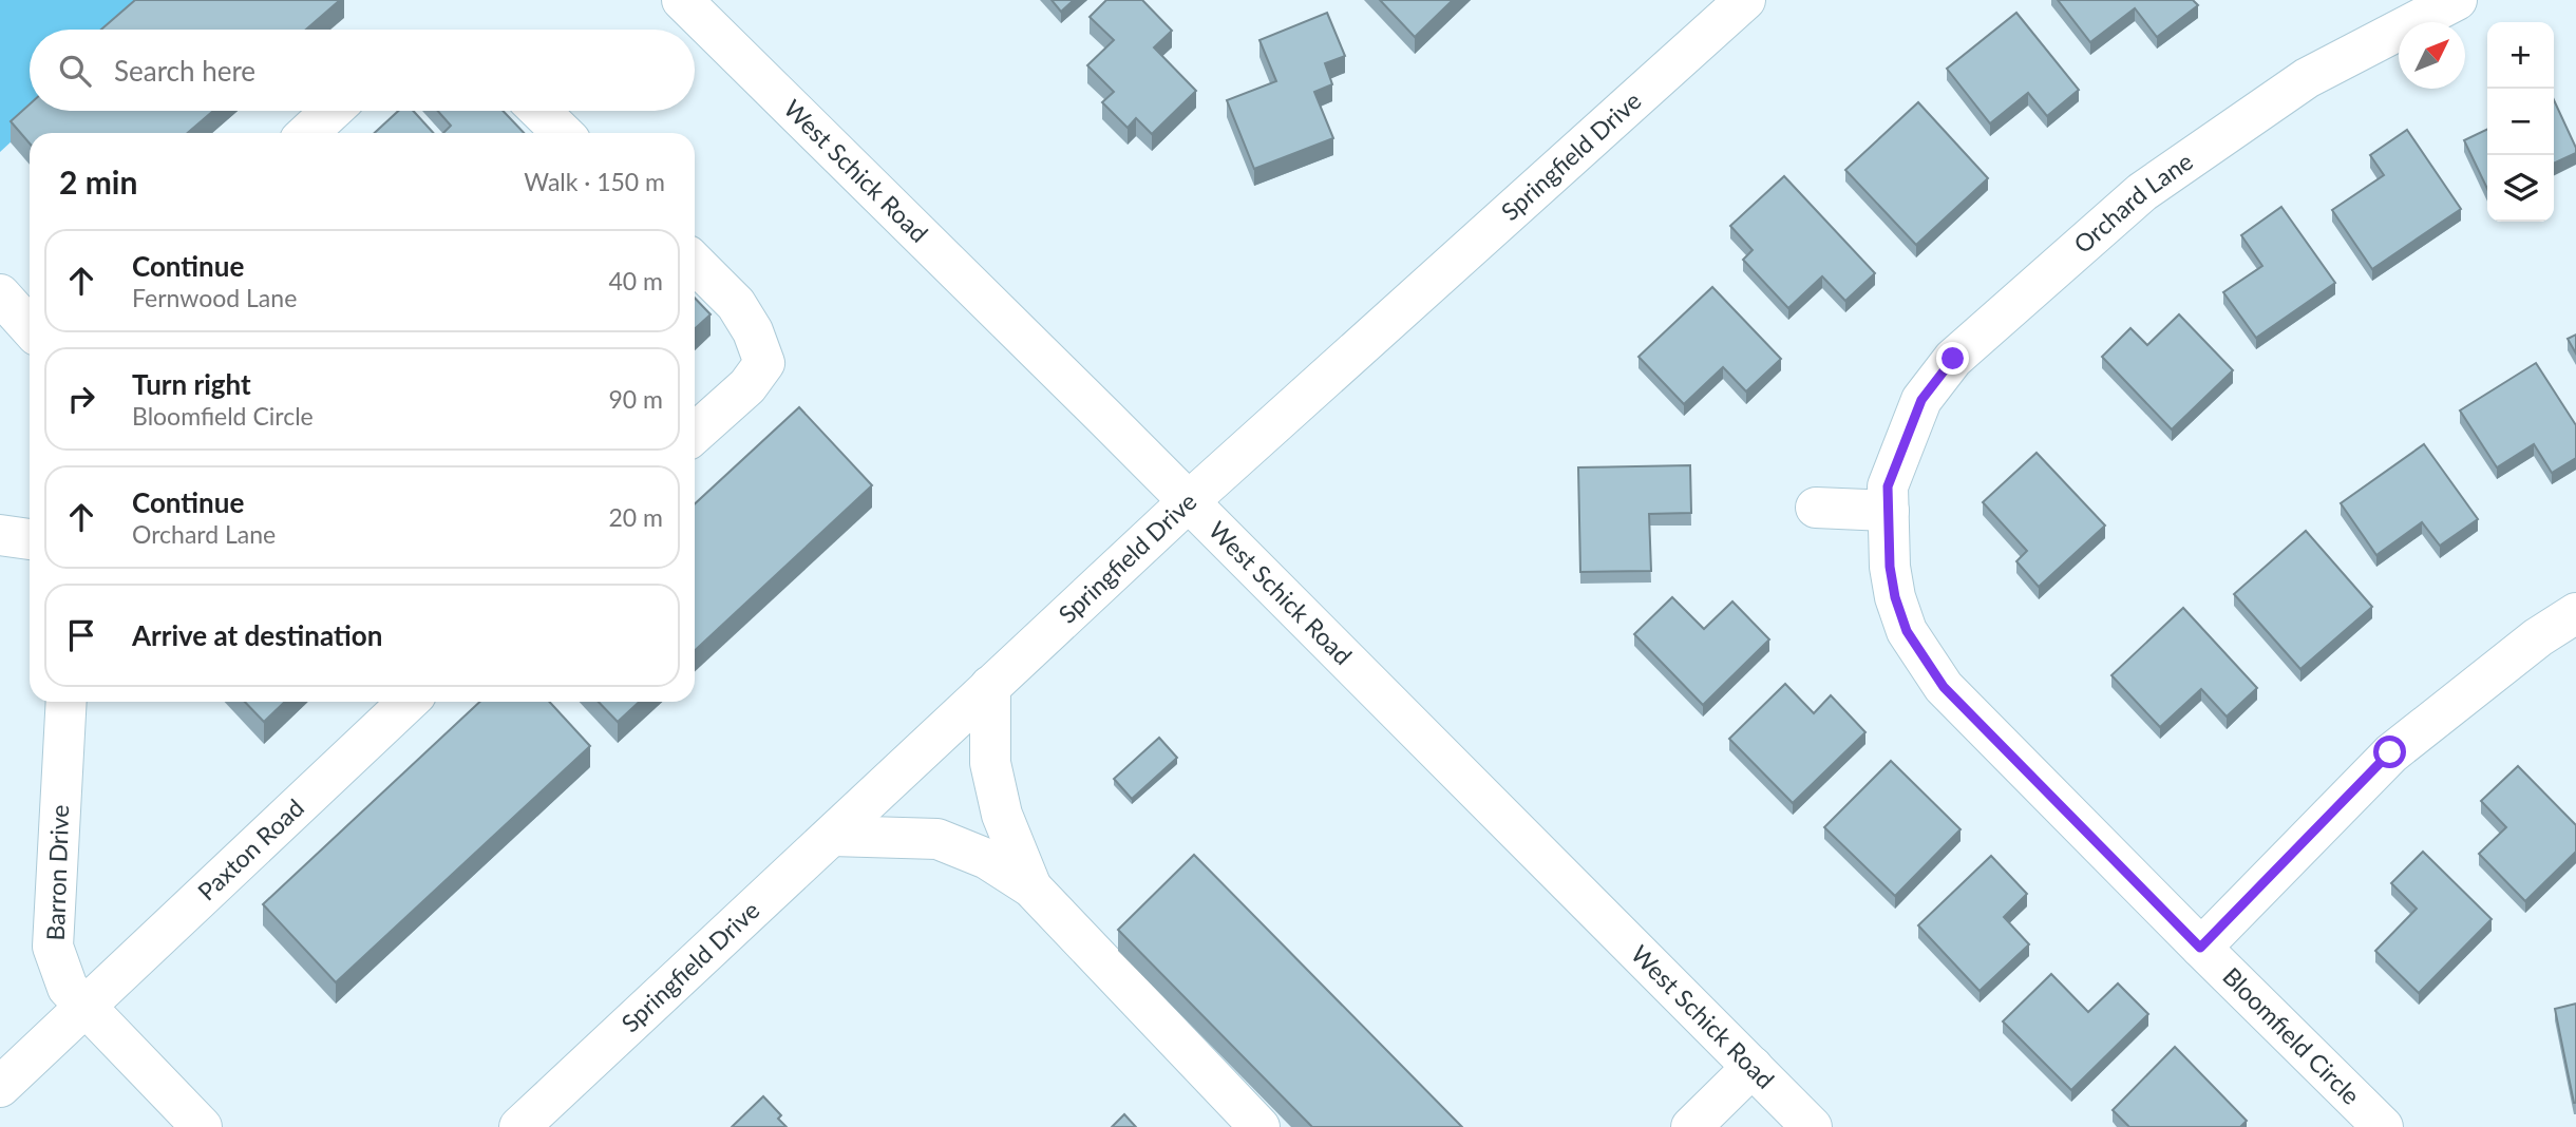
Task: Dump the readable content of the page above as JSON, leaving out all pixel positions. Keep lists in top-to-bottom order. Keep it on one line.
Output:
{"streets":{"street":["Springfield Drive","West Schick Road","Orchard Lane","Paxton Road","Barron Drive","Bloomfield Circle"]},"crossings":[["Springfield Drive","West Schick Road"],["Orchard Lane","Bloomfield Circle"],["Paxton Road","Barron Drive"]],"north":"top right","page":{"map_buttons":["+","−"],"search":"Search here","heading":["2 min","Walk · 150 m"],"list":[["Continue","Fernwood Lane","40 m"],["Turn right","Bloomfield Circle","90 m"],["Continue","Orchard Lane","20 m"],"Arrive at destination"]}}
